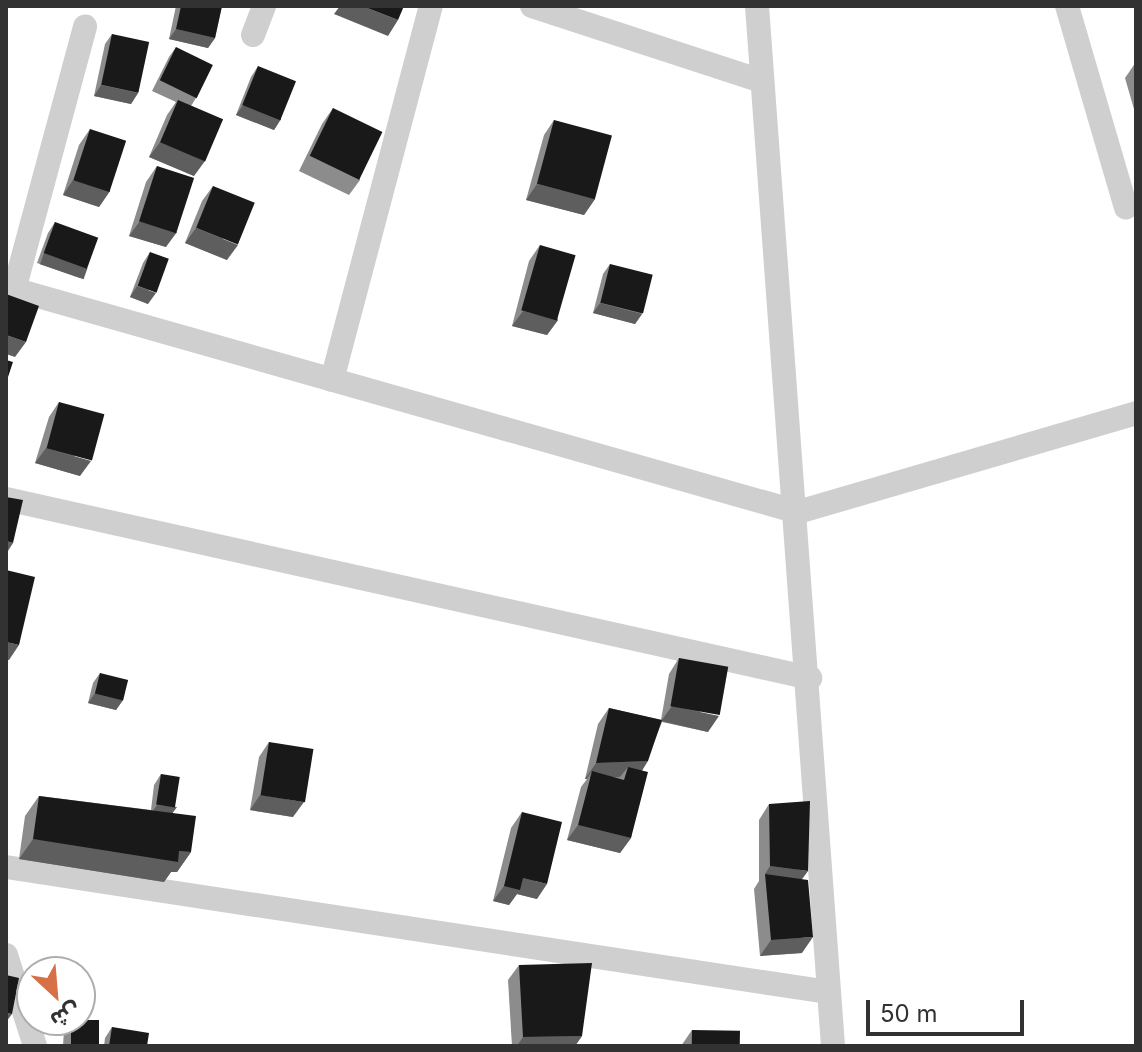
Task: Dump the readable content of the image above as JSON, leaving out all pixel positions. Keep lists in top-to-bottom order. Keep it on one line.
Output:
{"scale_bar":"50 m","north":"bottom right"}
